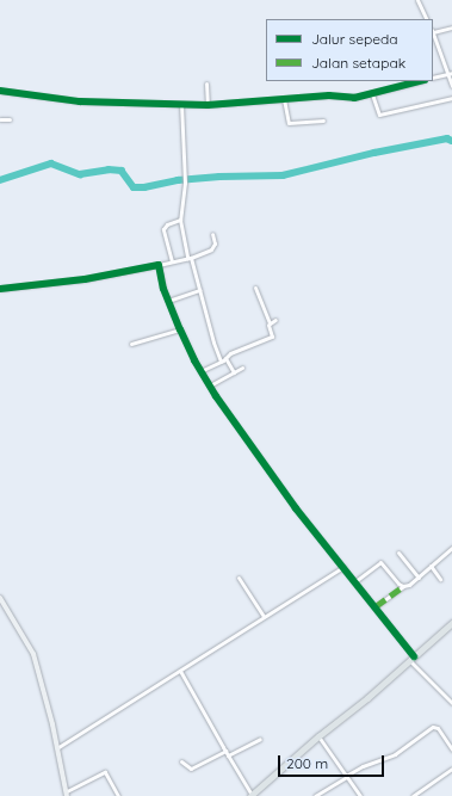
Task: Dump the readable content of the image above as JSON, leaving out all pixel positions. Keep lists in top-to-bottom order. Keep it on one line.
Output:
{"legend":["Jalur sepeda","Jalan setapak"],"scale_bar":"200 m"}
